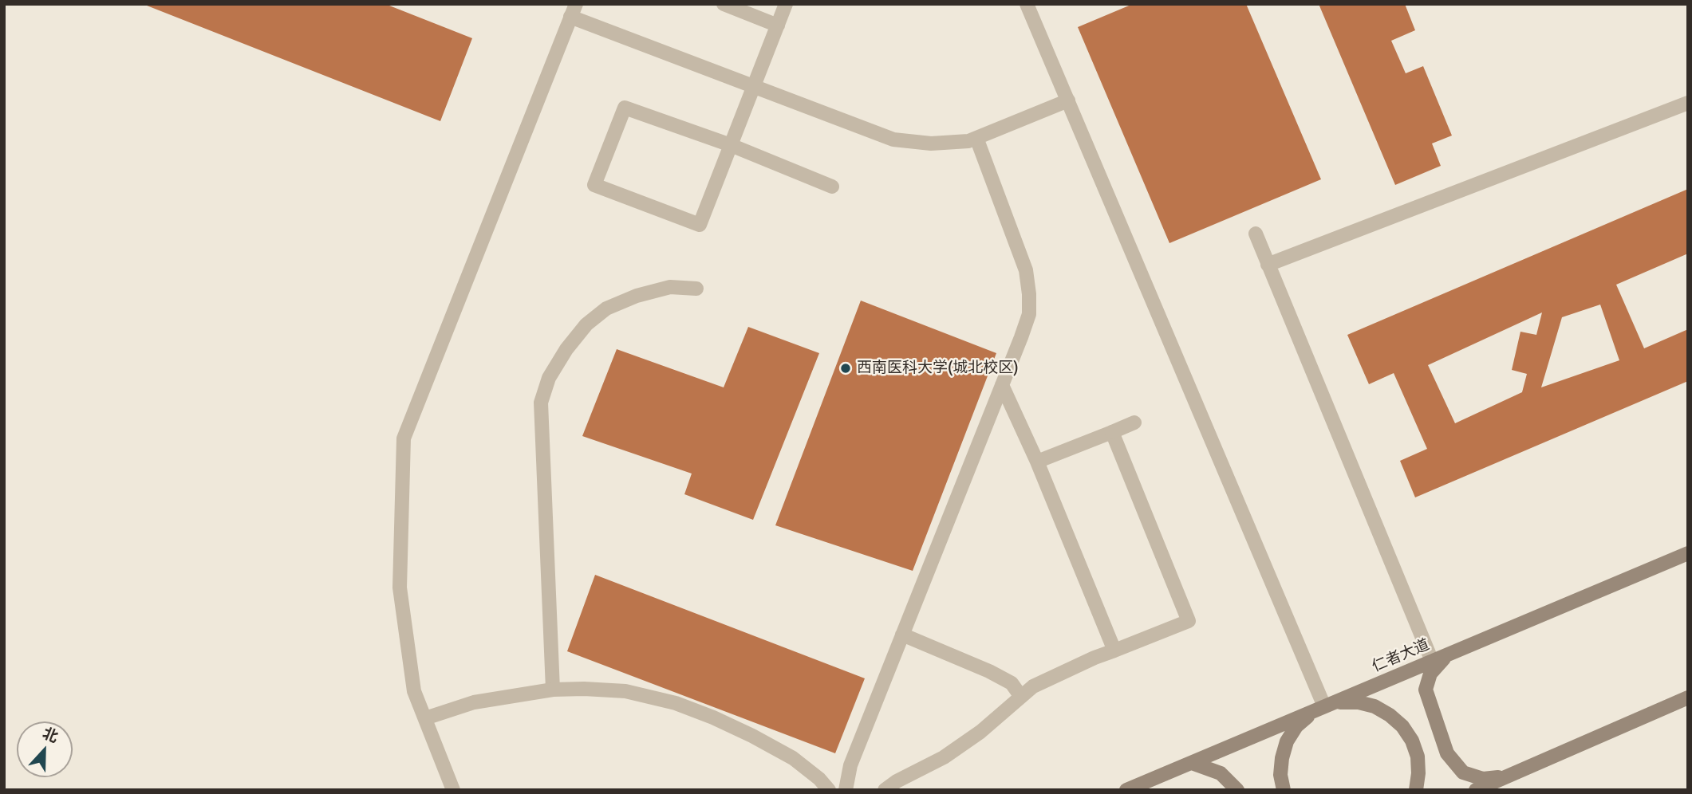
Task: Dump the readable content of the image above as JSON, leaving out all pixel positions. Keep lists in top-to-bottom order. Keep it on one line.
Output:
{"streets":{"street":["仁者大道"]},"places":["西南医科大学(城北校区)"],"north":"top"}
